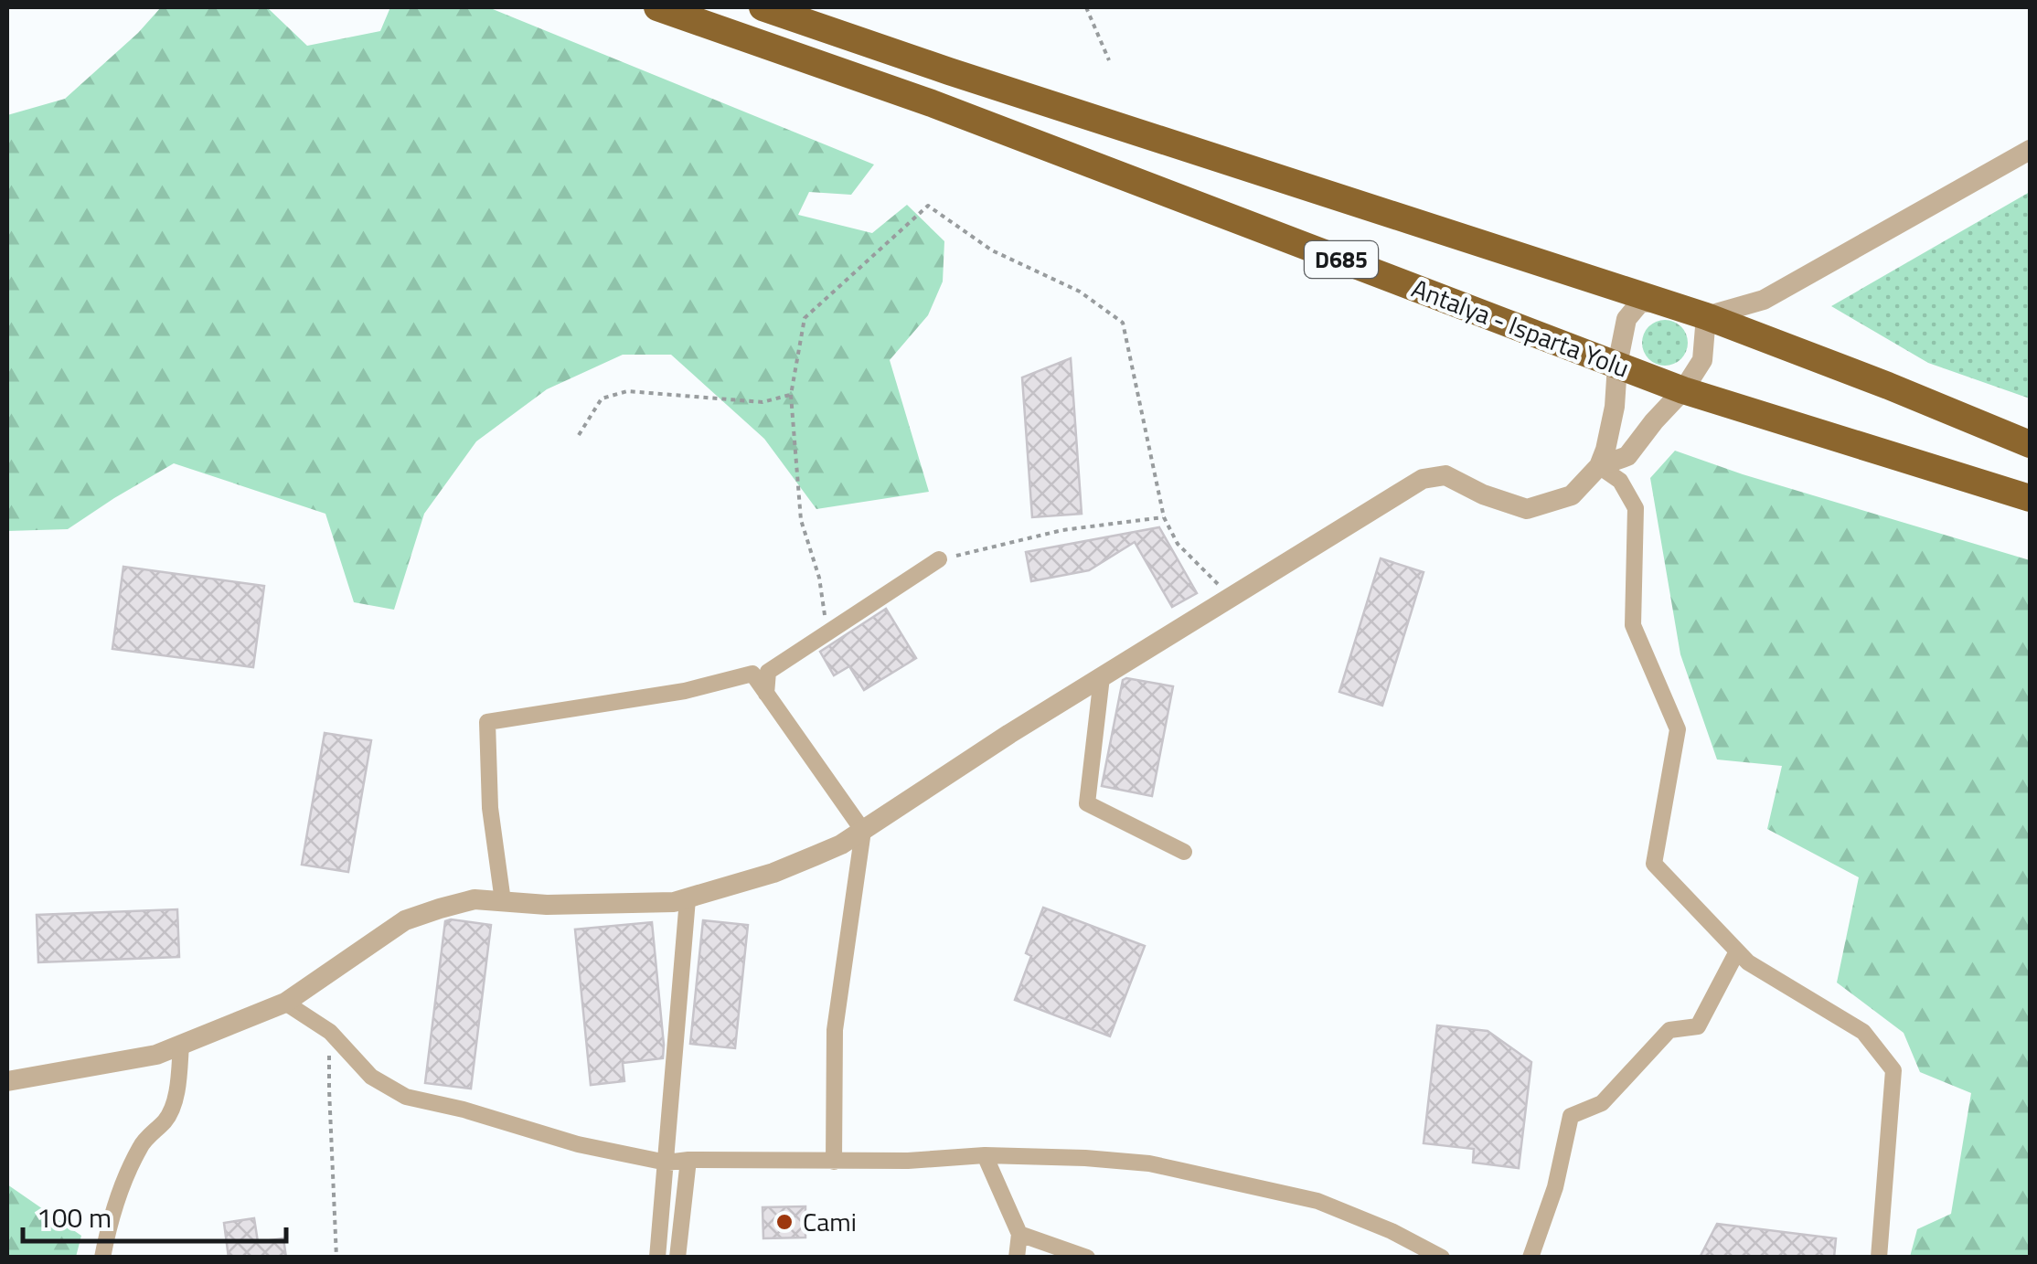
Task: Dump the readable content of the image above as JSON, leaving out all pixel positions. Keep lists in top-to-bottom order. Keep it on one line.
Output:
{"streets":{"highway":["D685","Antalya - Isparta Yolu"]},"crossings":[["D685","Antalya - Isparta Yolu"]],"places":["Cami"],"scale_bar":"100 m"}
